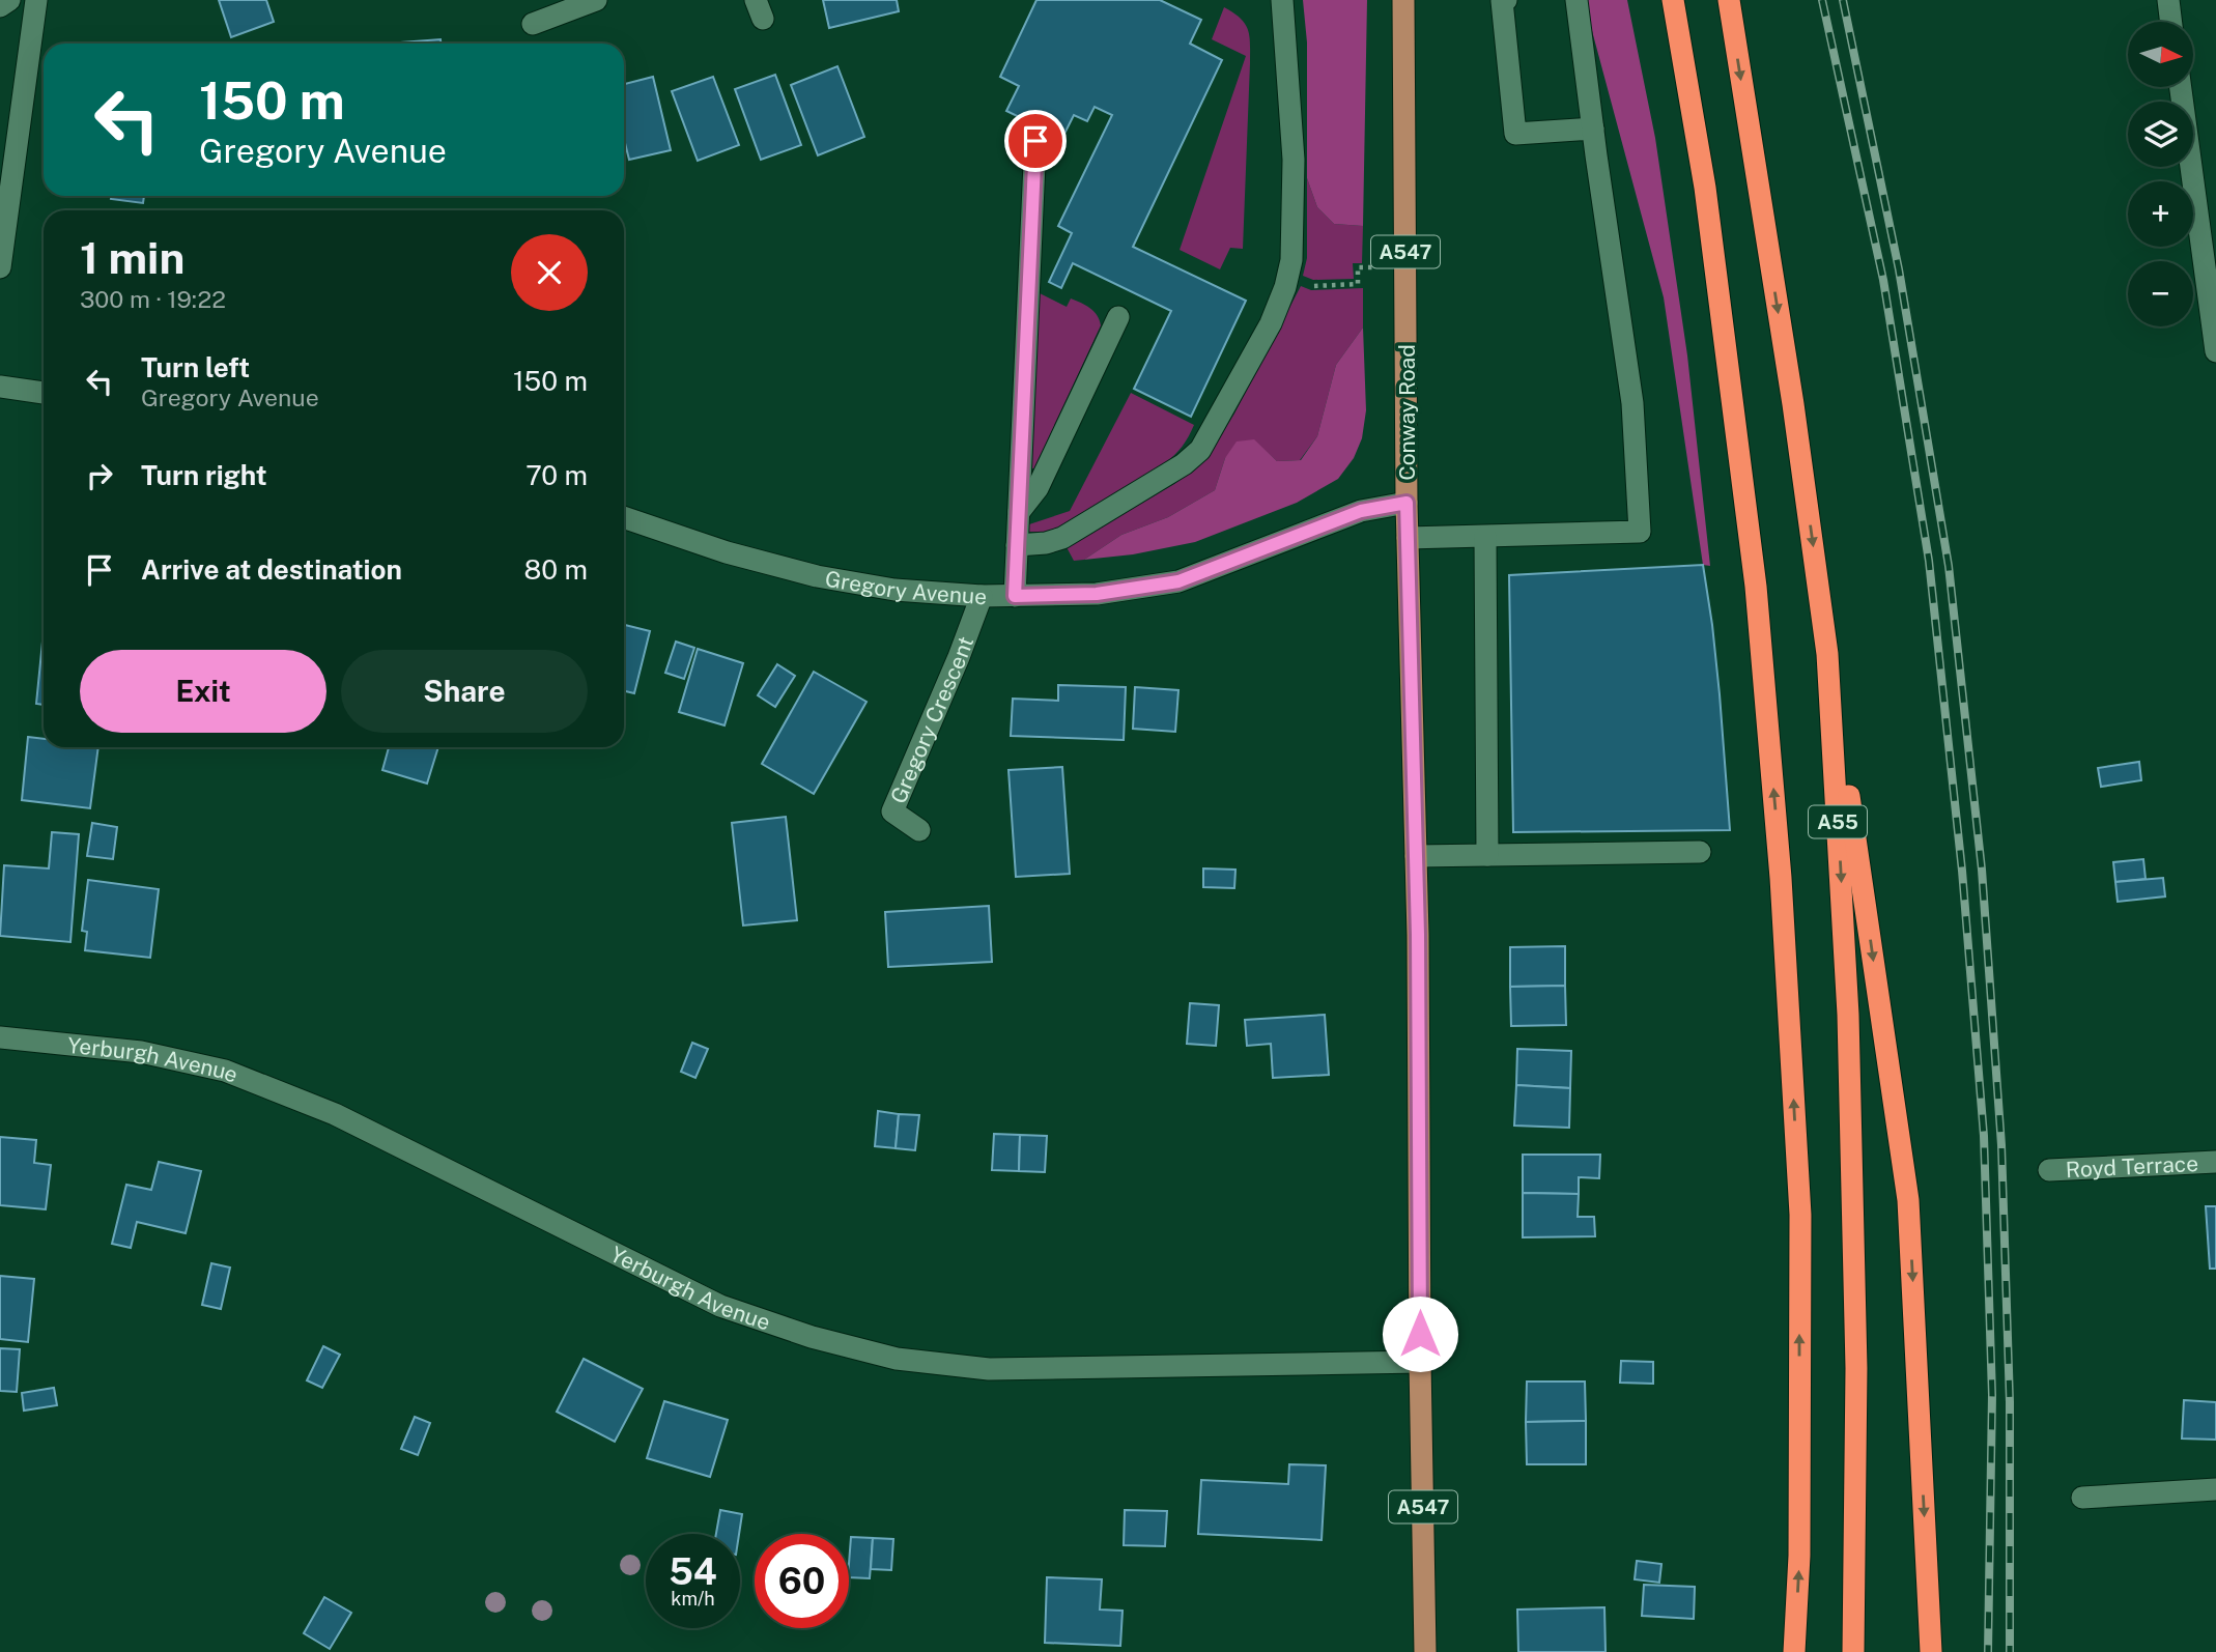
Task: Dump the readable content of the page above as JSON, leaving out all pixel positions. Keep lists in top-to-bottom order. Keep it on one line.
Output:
{"streets":{"highway":["A55"],"main road":["A547","Conway Road"],"street":["Gregory Avenue","Gregory Crescent","Yerburgh Avenue","Royd Terrace"]},"crossings":[["Conway Road","Gregory Avenue"],["Conway Road","Yerburgh Avenue"],["Gregory Avenue","Gregory Crescent"]],"north":"right","page":{"map_buttons":["+","−"],"turn":["150 m","Gregory Avenue"],"heading":["1 min","300 m · 19:22"],"list":[{"name":"Turn left","note":"Gregory Avenue","value":"150 m"},{"name":"Turn right","value":"70 m"},{"name":"Arrive at destination","value":"80 m"}],"buttons":["Exit","Share"],"speed":"54 km/h","limit":"60"}}
